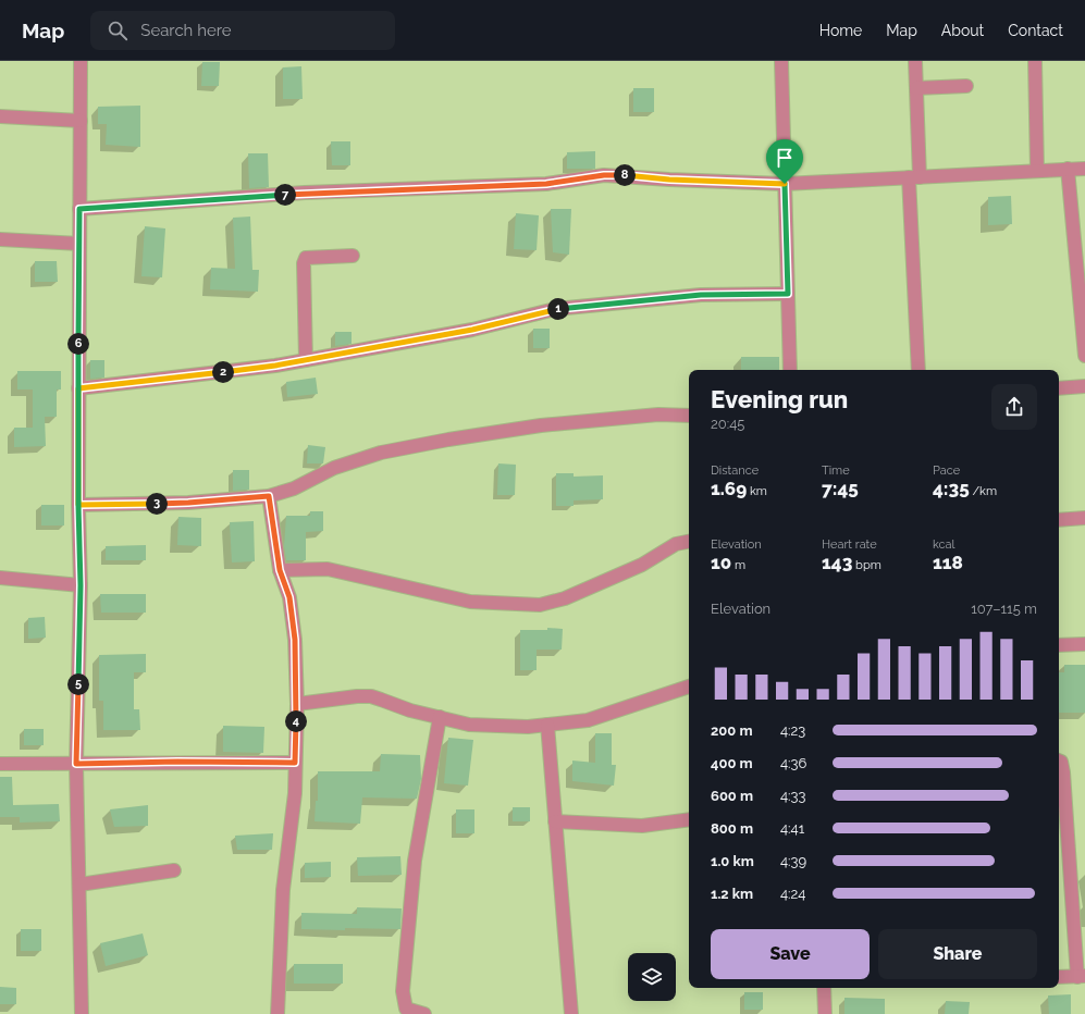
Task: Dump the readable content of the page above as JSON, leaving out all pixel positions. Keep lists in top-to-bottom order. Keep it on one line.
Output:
{"page":{"header":"Map","search":"Search here","nav":["Home","Map","About","Contact"],"pins":["8","7","1","6","2","3","5","4"],"heading":["Evening run","20:45"],"stats":[["Distance","1.69 km"],["Time","7:45"],["Pace","4:35 /km"],["Elevation","10 m"],["Heart rate","143 bpm"],["kcal","118"]],"chart":["Elevation","107–115 m"],"list":[{"name":"200 m","note":"4:23"},{"name":"400 m","note":"4:36"},{"name":"600 m","note":"4:33"},{"name":"800 m","note":"4:41"},{"name":"1.0 km","note":"4:39"},{"name":"1.2 km","note":"4:24"}],"buttons":["Save","Share"]}}
